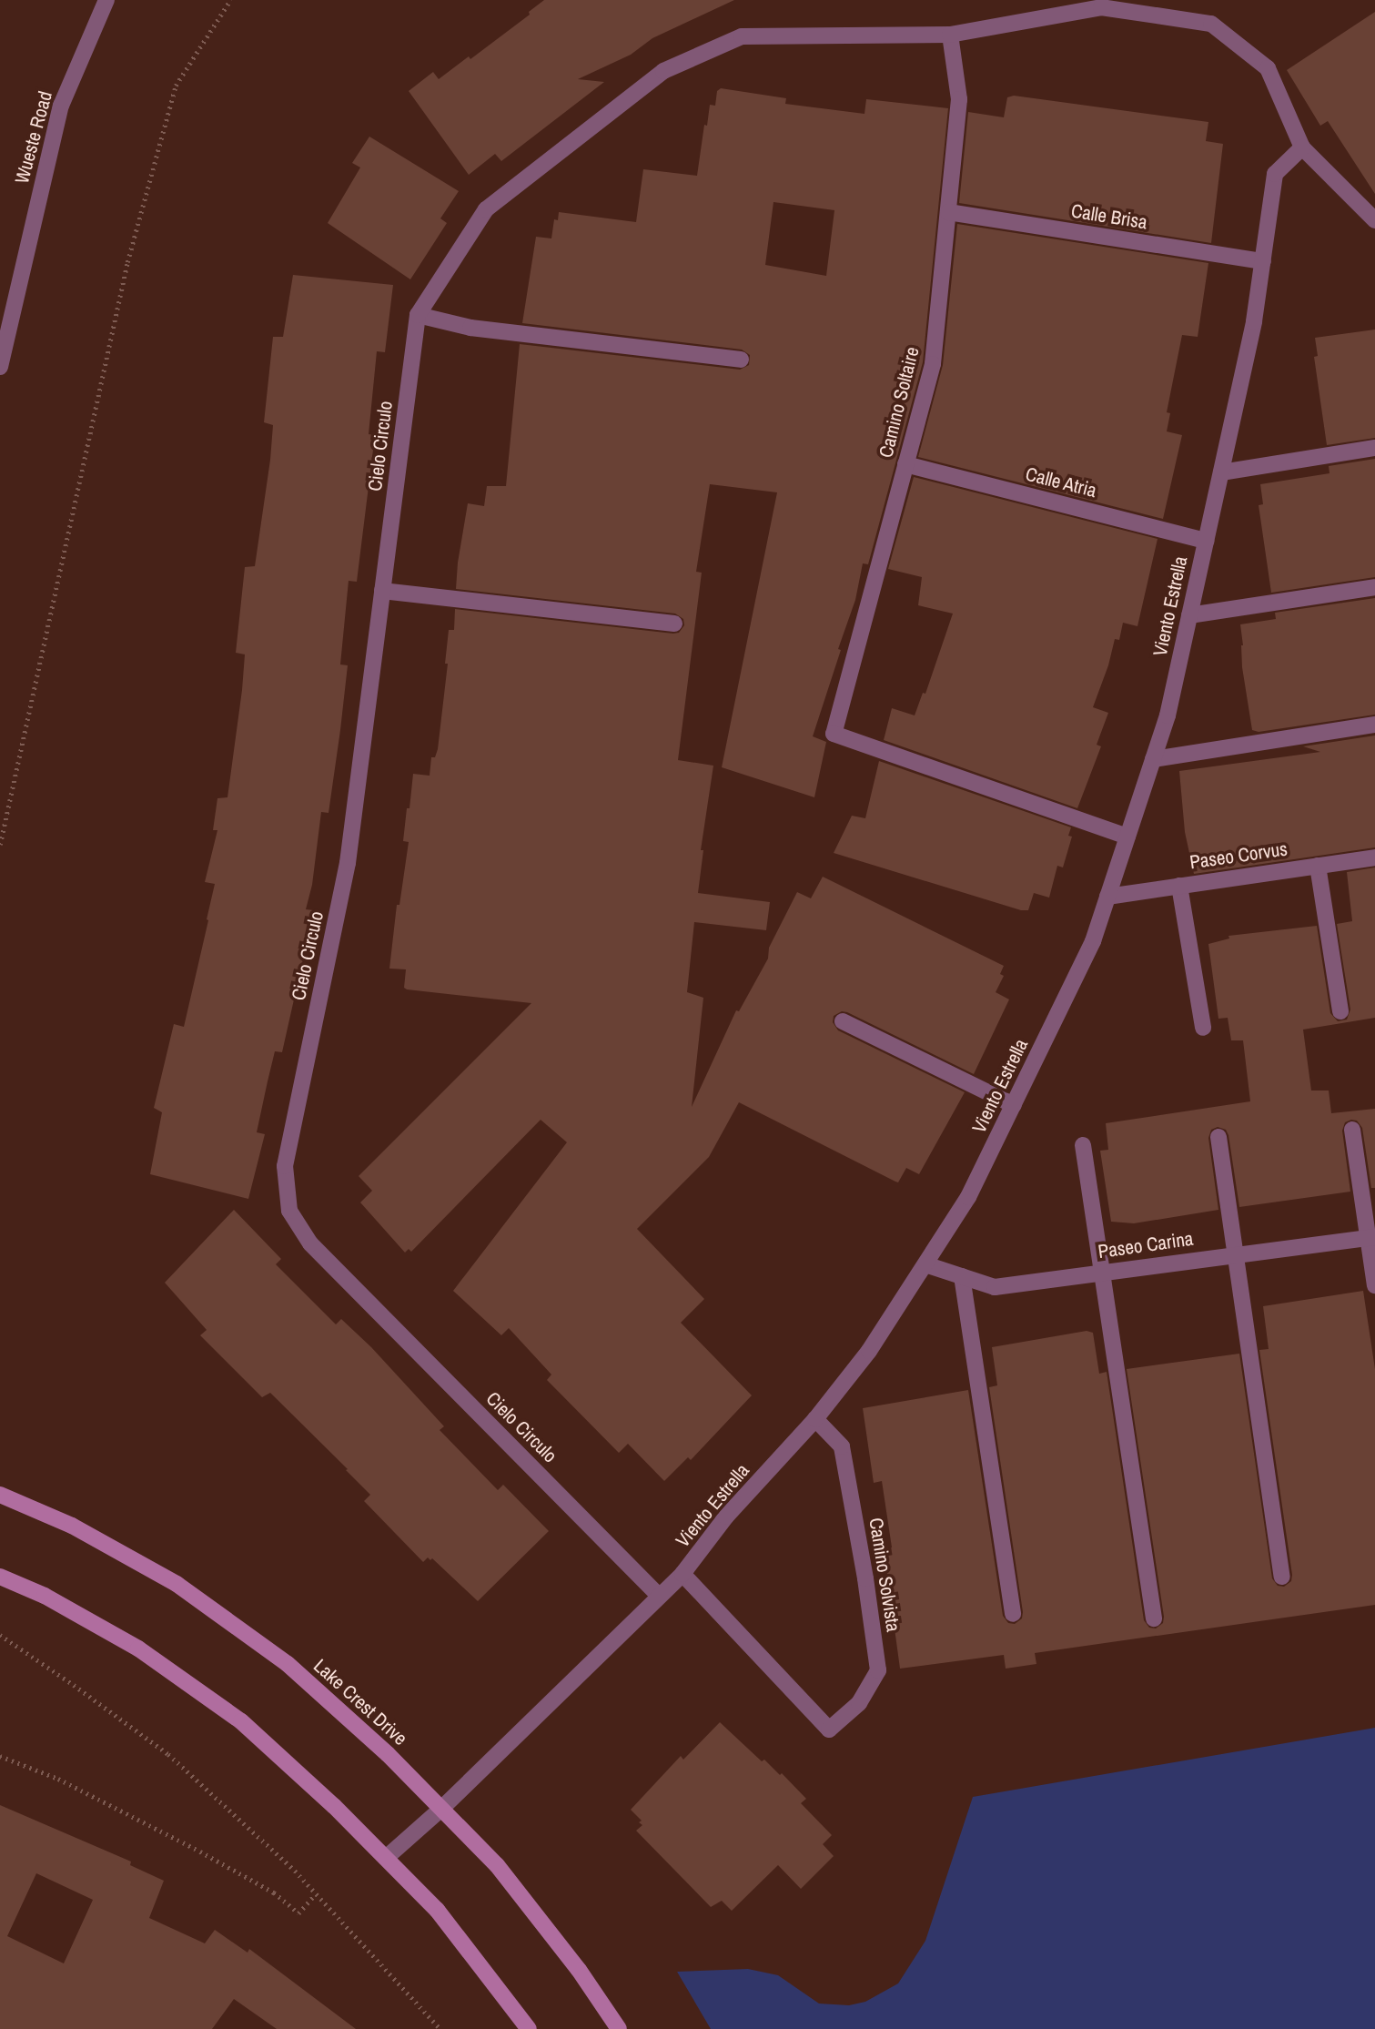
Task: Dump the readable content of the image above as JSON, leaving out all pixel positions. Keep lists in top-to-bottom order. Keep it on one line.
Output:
{"streets":{"main road":["Lake Crest Drive"],"street":["Wueste Road","Calle Brisa","Camino Soltaire","Cielo Circulo","Calle Atria","Viento Estrella","Paseo Corvus","Paseo Carina","Camino Solvista"]},"crossings":[["Calle Brisa","Camino Soltaire"],["Calle Brisa","Viento Estrella"],["Camino Soltaire","Cielo Circulo"],["Camino Soltaire","Calle Atria"],["Camino Soltaire","Viento Estrella"],["Cielo Circulo","Viento Estrella"],["Calle Atria","Viento Estrella"],["Viento Estrella","Paseo Corvus"],["Viento Estrella","Paseo Carina"],["Viento Estrella","Camino Solvista"],["Viento Estrella","Lake Crest Drive"]]}
